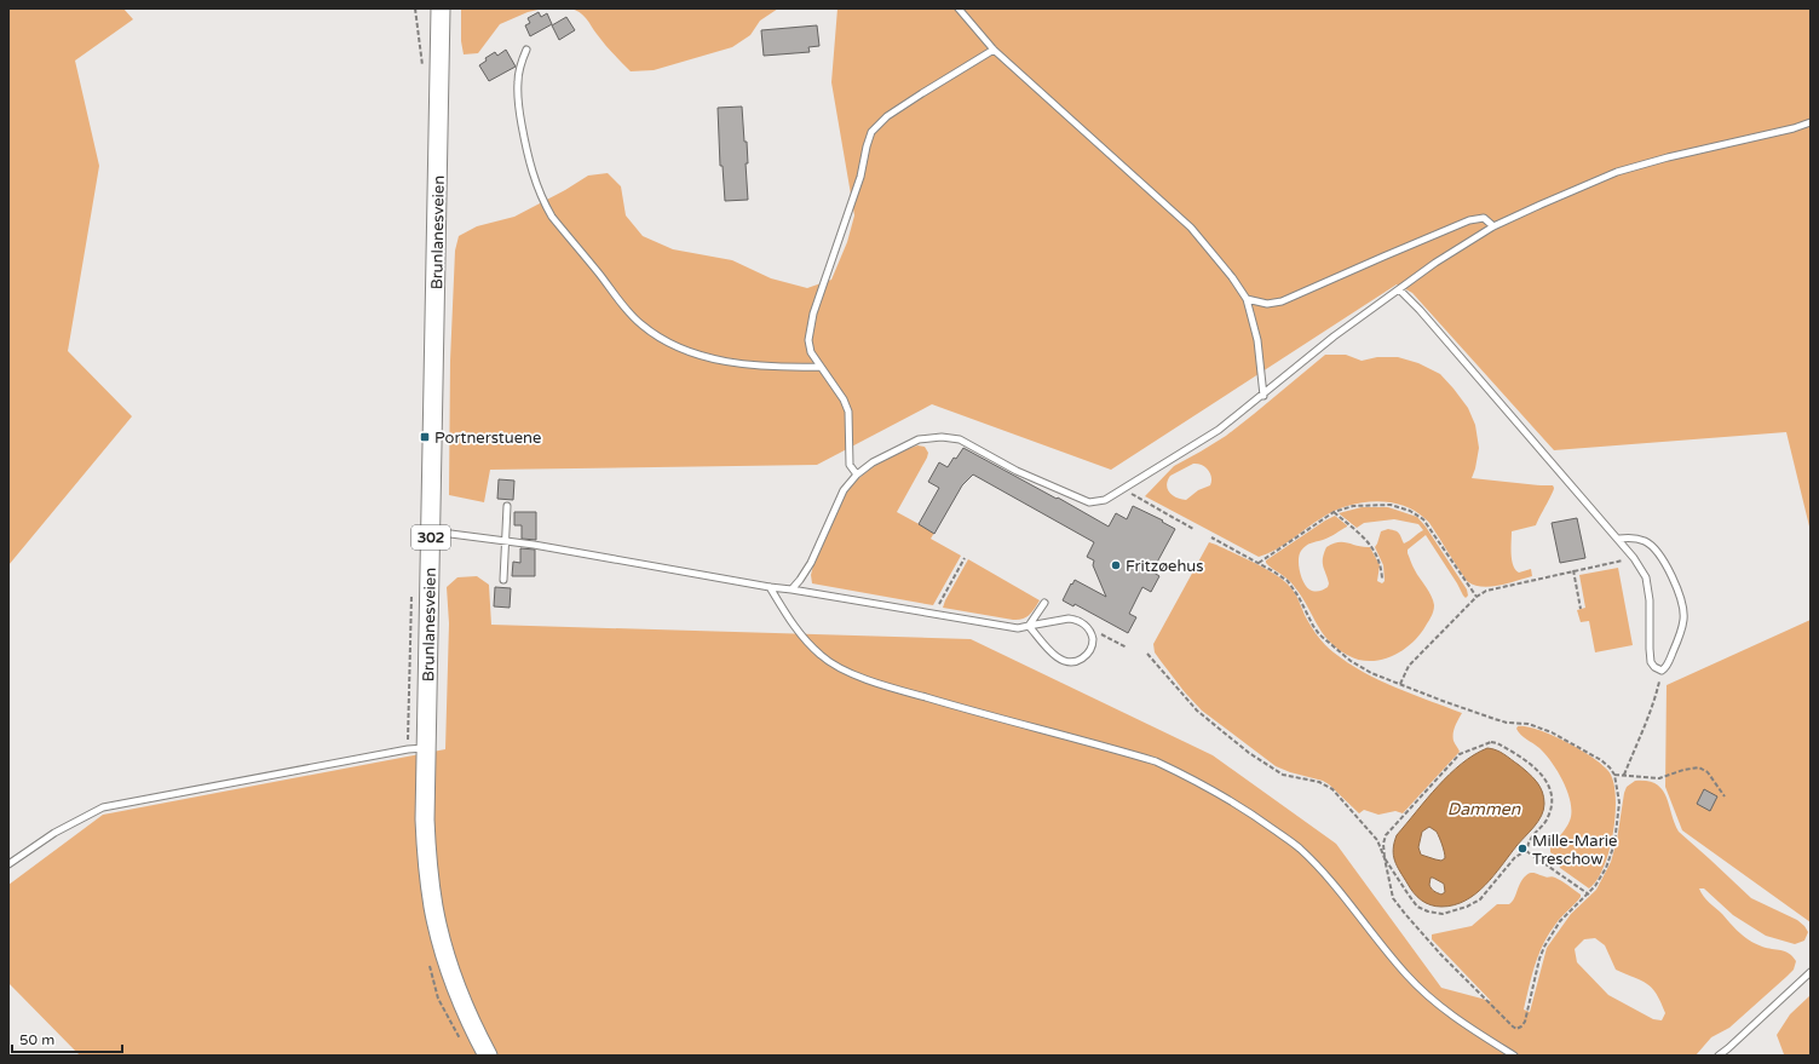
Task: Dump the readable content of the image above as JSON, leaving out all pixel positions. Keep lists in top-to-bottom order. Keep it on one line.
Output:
{"streets":{"main road":["Brunlanesveien","302"]},"water":["Dammen"],"places":{"transit":["Portnerstuene"],"other":["Fritzøehus","Mille-Marie Treschow"]},"scale_bar":"50 m"}
